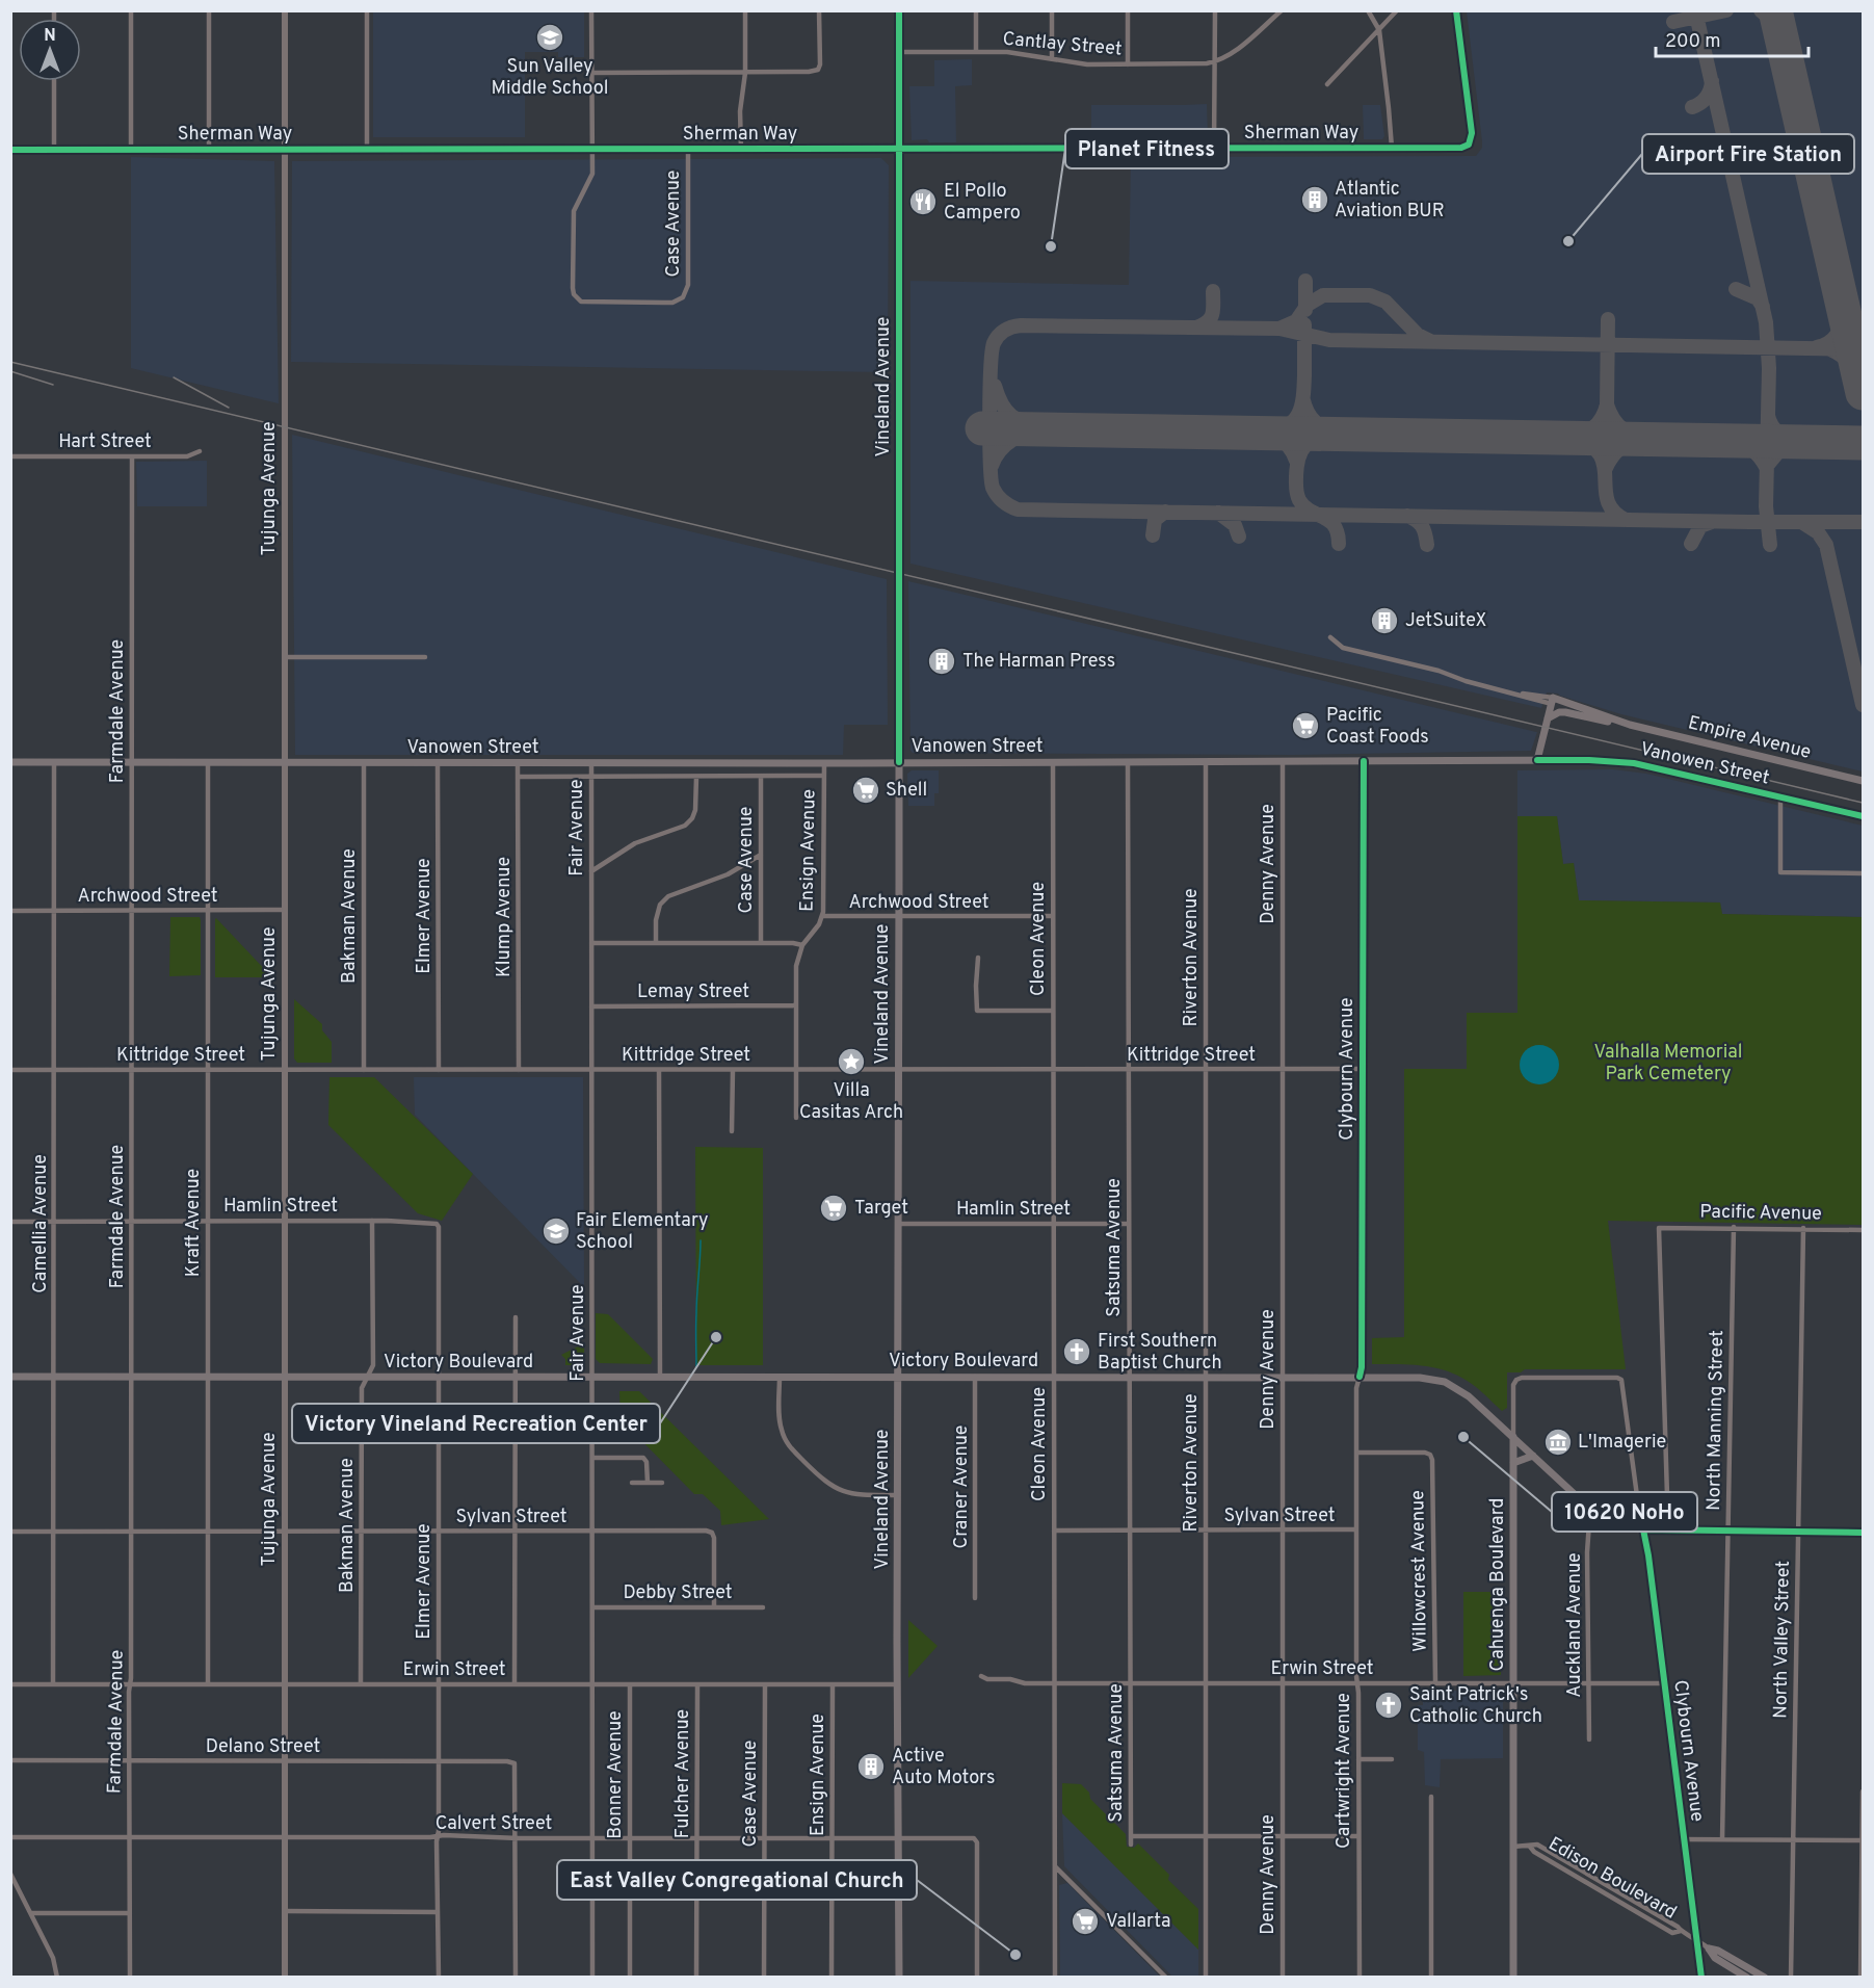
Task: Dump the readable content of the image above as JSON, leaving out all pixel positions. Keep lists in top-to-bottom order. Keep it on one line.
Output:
{"streets":{"main road":["Sherman Way","Vineland Avenue","Empire Avenue","Vanowen Street","Clybourn Avenue","Victory Boulevard","Cahuenga Boulevard","Edison Boulevard"],"street":["Cantlay Street","Case Avenue","Hart Street","Tujunga Avenue","Farmdale Avenue","Fair Avenue","Ensign Avenue","Denny Avenue","Archwood Street","Bakman Avenue","Elmer Avenue","Klump Avenue","Cleon Avenue","Riverton Avenue","Lemay Street","Kittridge Street","Hamlin Street","Pacific Avenue","Kraft Avenue","Camellia Avenue","Satsuma Avenue","North Manning Street","Craner Avenue","Sylvan Street","Willowcrest Avenue","Debby Street","Auckland Avenue","North Valley Street","Erwin Street","Delano Street","Cartwright Avenue","Fulcher Avenue","Bonner Avenue","Calvert Street"]},"crossings":[["Cantlay Street","Vineland Avenue"],["Sherman Way","Case Avenue"],["Sherman Way","Vineland Avenue"],["Sherman Way","Tujunga Avenue"],["Case Avenue","Vanowen Street"],["Case Avenue","Erwin Street"],["Case Avenue","Calvert Street"],["Vineland Avenue","Vanowen Street"],["Vineland Avenue","Archwood Street"],["Vineland Avenue","Kittridge Street"],["Vineland Avenue","Hamlin Street"],["Vineland Avenue","Victory Boulevard"],["Vineland Avenue","Erwin Street"],["Vineland Avenue","Calvert Street"],["Hart Street","Farmdale Avenue"],["Tujunga Avenue","Vanowen Street"],["Tujunga Avenue","Archwood Street"],["Tujunga Avenue","Kittridge Street"],["Tujunga Avenue","Hamlin Street"],["Tujunga Avenue","Victory Boulevard"],["Tujunga Avenue","Sylvan Street"],["Tujunga Avenue","Erwin Street"],["Tujunga Avenue","Delano Street"],["Tujunga Avenue","Calvert Street"],["Farmdale Avenue","Vanowen Street"],["Farmdale Avenue","Archwood Street"],["Farmdale Avenue","Kittridge Street"],["Farmdale Avenue","Hamlin Street"],["Farmdale Avenue","Victory Boulevard"],["Farmdale Avenue","Sylvan Street"],["Farmdale Avenue","Erwin Street"],["Farmdale Avenue","Delano Street"],["Farmdale Avenue","Calvert Street"],["Vanowen Street","Fair Avenue"],["Vanowen Street","Ensign Avenue"],["Vanowen Street","Denny Avenue"],["Vanowen Street","Bakman Avenue"],["Vanowen Street","Elmer Avenue"],["Vanowen Street","Klump Avenue"],["Vanowen Street","Cleon Avenue"],["Vanowen Street","Riverton Avenue"],["Vanowen Street","Clybourn Avenue"],["Vanowen Street","Kraft Avenue"],["Vanowen Street","Camellia Avenue"],["Vanowen Street","Satsuma Avenue"],["Fair Avenue","Lemay Street"],["Fair Avenue","Kittridge Street"],["Fair Avenue","Victory Boulevard"],["Fair Avenue","Sylvan Street"],["Fair Avenue","Debby Street"],["Fair Avenue","Erwin Street"],["Fair Avenue","Calvert Street"],["Ensign Avenue","Archwood Street"],["Ensign Avenue","Lemay Street"],["Ensign Avenue","Kittridge Street"],["Ensign Avenue","Erwin Street"],["Ensign Avenue","Calvert Street"],["Denny Avenue","Kittridge Street"],["Denny Avenue","Victory Boulevard"],["Denny Avenue","Sylvan Street"],["Denny Avenue","Erwin Street"],["Archwood Street","Cleon Avenue"],["Archwood Street","Kraft Avenue"],["Archwood Street","Camellia Avenue"],["Bakman Avenue","Kittridge Street"],["Bakman Avenue","Hamlin Street"],["Bakman Avenue","Victory Boulevard"],["Bakman Avenue","Sylvan Street"],["Bakman Avenue","Erwin Street"],["Elmer Avenue","Kittridge Street"],["Elmer Avenue","Hamlin Street"],["Elmer Avenue","Victory Boulevard"],["Elmer Avenue","Sylvan Street"],["Elmer Avenue","Erwin Street"],["Elmer Avenue","Delano Street"],["Elmer Avenue","Calvert Street"],["Klump Avenue","Kittridge Street"],["Cleon Avenue","Kittridge Street"],["Cleon Avenue","Hamlin Street"],["Cleon Avenue","Victory Boulevard"],["Cleon Avenue","Sylvan Street"],["Cleon Avenue","Erwin Street"],["Riverton Avenue","Kittridge Street"],["Riverton Avenue","Victory Boulevard"],["Riverton Avenue","Sylvan Street"],["Riverton Avenue","Erwin Street"],["Kittridge Street","Clybourn Avenue"],["Kittridge Street","Kraft Avenue"],["Kittridge Street","Camellia Avenue"],["Kittridge Street","Satsuma Avenue"],["Clybourn Avenue","Victory Boulevard"],["Clybourn Avenue","Cahuenga Boulevard"],["Clybourn Avenue","Erwin Street"],["Clybourn Avenue","Cartwright Avenue"],["Clybourn Avenue","Edison Boulevard"],["Hamlin Street","Kraft Avenue"],["Hamlin Street","Camellia Avenue"],["Hamlin Street","Satsuma Avenue"],["Pacific Avenue","Victory Boulevard"],["Pacific Avenue","North Manning Street"],["Pacific Avenue","North Valley Street"],["Kraft Avenue","Victory Boulevard"],["Kraft Avenue","Sylvan Street"],["Kraft Avenue","Erwin Street"],["Camellia Avenue","Victory Boulevard"],["Camellia Avenue","Sylvan Street"],["Camellia Avenue","Erwin Street"],["Satsuma Avenue","Victory Boulevard"],["Satsuma Avenue","Sylvan Street"],["Satsuma Avenue","Erwin Street"],["Victory Boulevard","North Manning Street"],["Victory Boulevard","Craner Avenue"],["Victory Boulevard","Cahuenga Boulevard"],["Victory Boulevard","Auckland Avenue"],["Victory Boulevard","North Valley Street"],["Victory Boulevard","Cartwright Avenue"],["Sylvan Street","Debby Street"],["Sylvan Street","Cartwright Avenue"],["Willowcrest Avenue","Erwin Street"],["Willowcrest Avenue","Cartwright Avenue"],["Cahuenga Boulevard","Erwin Street"],["Cahuenga Boulevard","Edison Boulevard"],["Auckland Avenue","Erwin Street"],["Erwin Street","Cartwright Avenue"],["Erwin Street","Fulcher Avenue"],["Erwin Street","Bonner Avenue"],["Delano Street","Calvert Street"],["Fulcher Avenue","Calvert Street"],["Bonner Avenue","Calvert Street"]],"parks":["Valhalla Memorial Park Cemetery"],"places":{"school or university":["Sun Valley Middle School","Fair Elementary School"],"building":["Atlantic Aviation BUR","JetSuiteX","The Harman Press","Active Auto Motors"],"restaurant":["El Pollo Campero"],"other":["Airport Fire Station","Planet Fitness","Victory Vineland Recreation Center","10620 NoHo","East Valley Congregational Church"],"supermarket":["Pacific Coast Foods","Shell","Target","Vallarta"],"place":["Villa Casitas Arch"],"church":["First Southern Baptist Church","Saint Patrick's Catholic Church"],"museum":["L'Imagerie"]},"scale_bar":"200 m","north":"top"}
